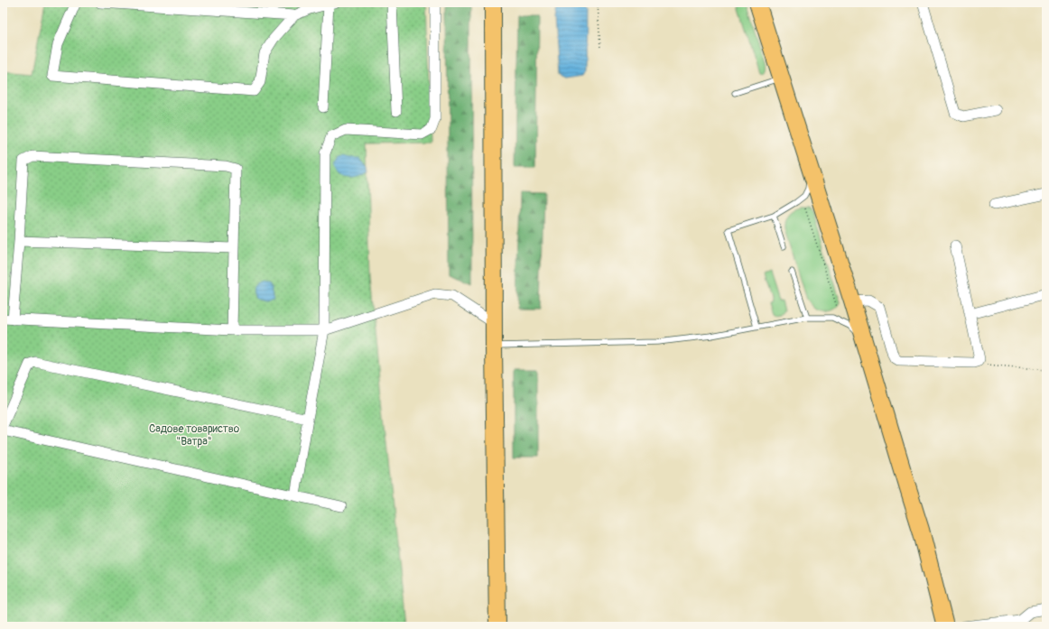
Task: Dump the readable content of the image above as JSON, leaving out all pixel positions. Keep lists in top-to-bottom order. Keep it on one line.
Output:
{"parks":["Садове товариство \"Ватра\""]}
